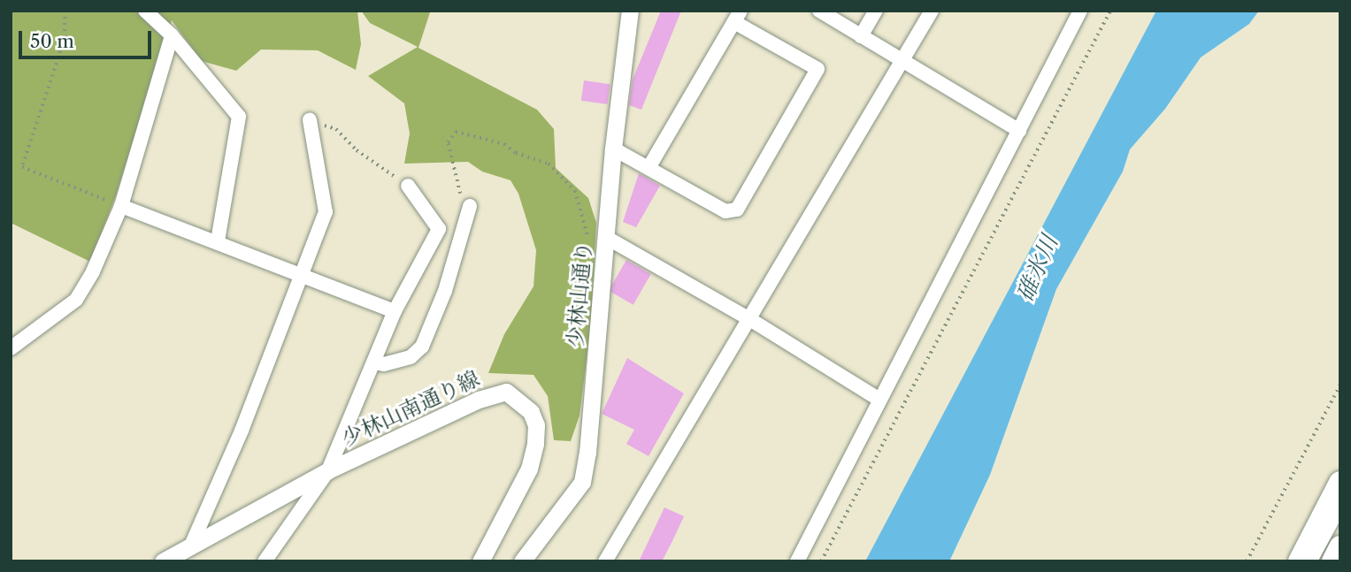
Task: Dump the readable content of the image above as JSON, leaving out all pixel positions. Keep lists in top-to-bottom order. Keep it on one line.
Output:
{"streets":{"street":["少林山通り","少林山南通り線"]},"water":["碓氷川"],"scale_bar":"50 m"}
